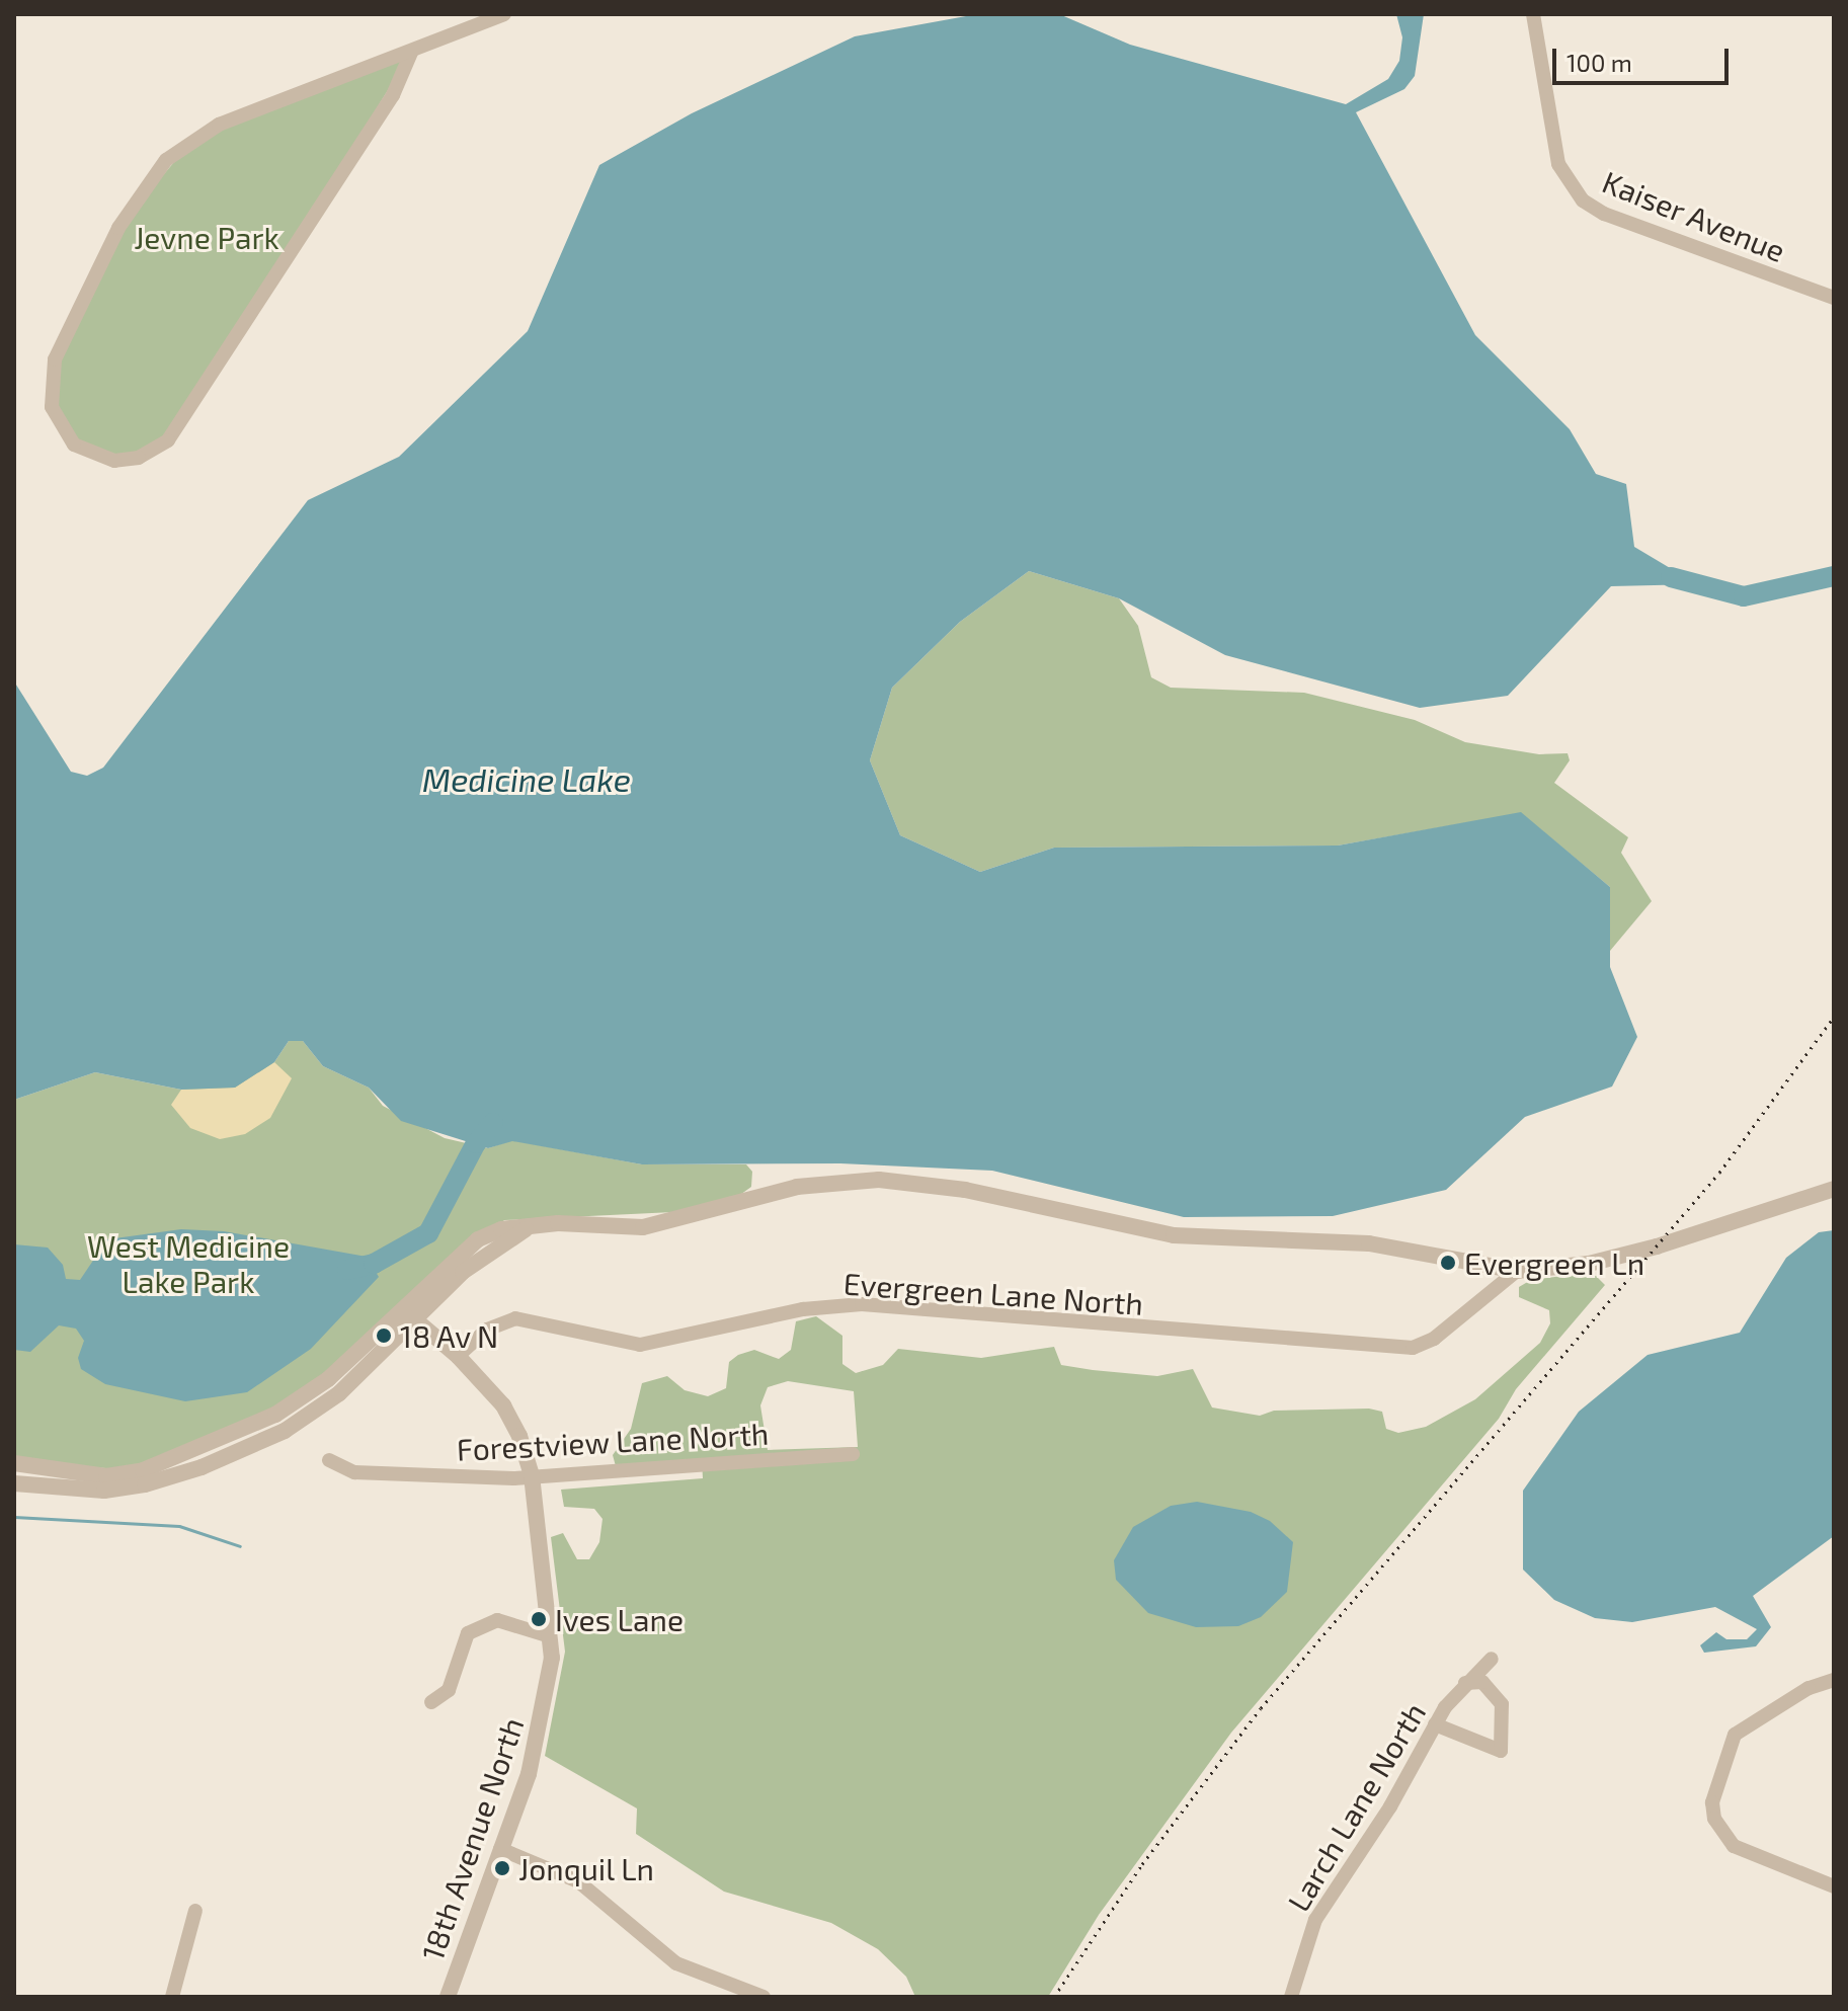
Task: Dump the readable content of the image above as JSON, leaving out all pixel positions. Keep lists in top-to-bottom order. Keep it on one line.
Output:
{"streets":{"street":["Kaiser Avenue","Evergreen Lane North","Forestview Lane North","Larch Lane North","18th Avenue North"]},"crossings":[["Evergreen Lane North","18th Avenue North"],["Forestview Lane North","18th Avenue North"]],"water":["Medicine Lake"],"parks":["Jevne Park","West Medicine Lake Park"],"places":["Evergreen Ln","18 Av N","Ives Lane","Jonquil Ln"],"scale_bar":"100 m"}
